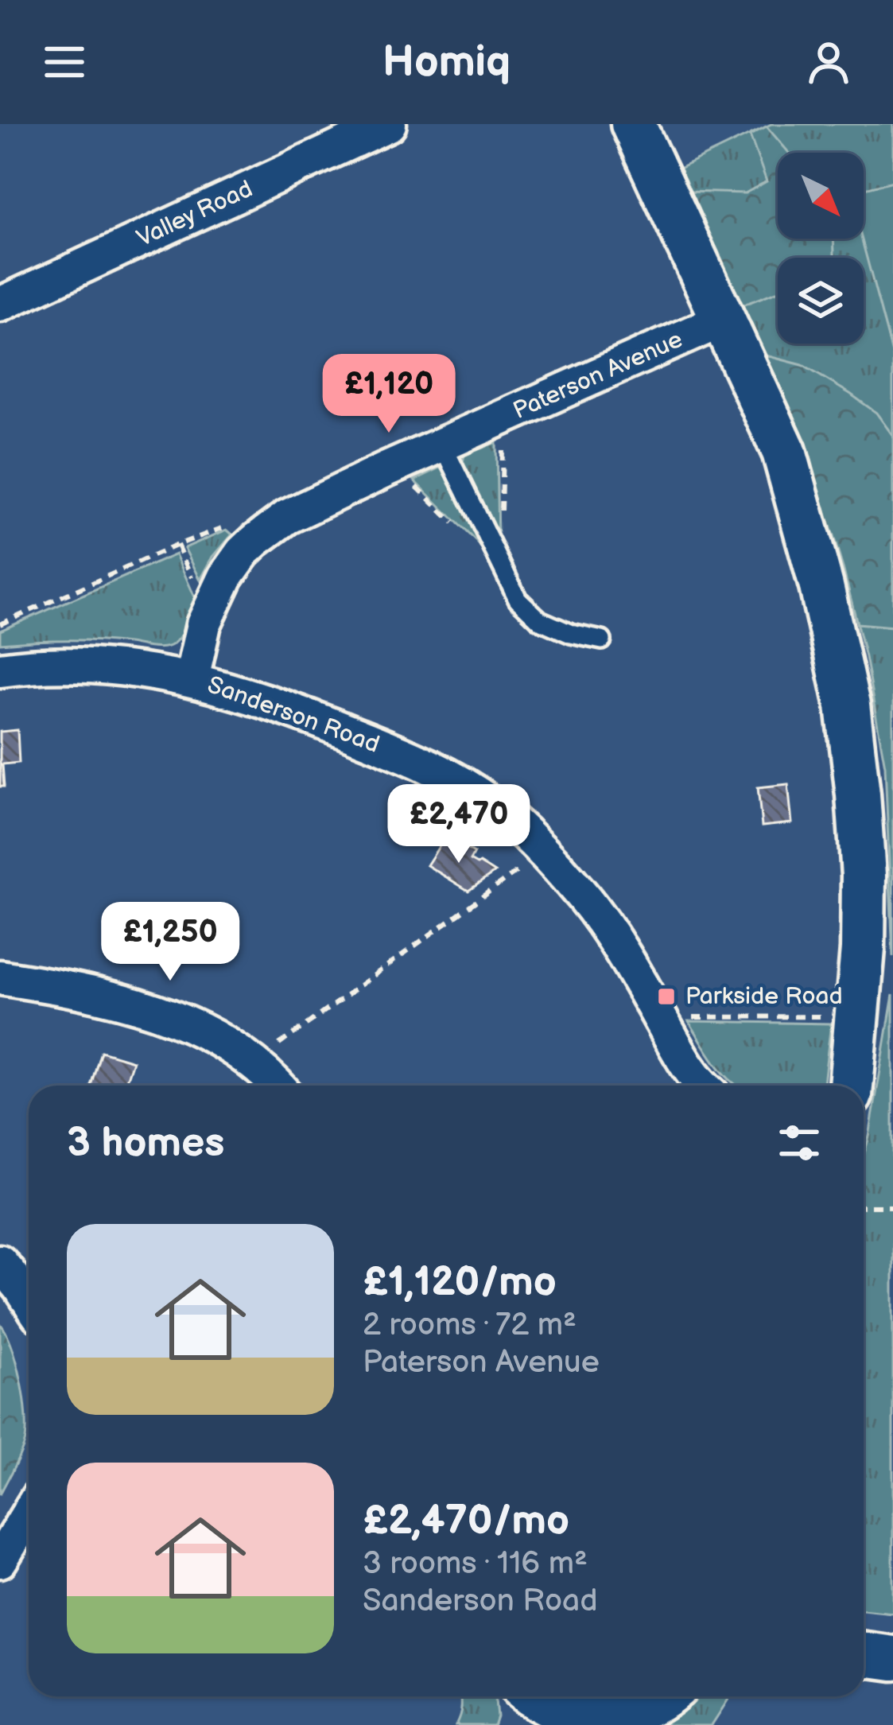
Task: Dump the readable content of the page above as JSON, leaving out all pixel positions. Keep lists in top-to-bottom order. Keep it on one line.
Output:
{"streets":{"street":["Valley Road","Paterson Avenue","Sanderson Road"]},"crossings":[["Paterson Avenue","Sanderson Road"]],"places":{"transit":["Parkside Road"]},"north":"bottom right","page":{"header":"Homiq","price":["£1,120","£2,470","£1,250"],"heading":"3 homes","list":[{"name":"£1,120/mo","note":"2 rooms · 72 m² · Paterson Avenue"},{"name":"£2,470/mo","note":"3 rooms · 116 m² · Sanderson Road"}]}}
